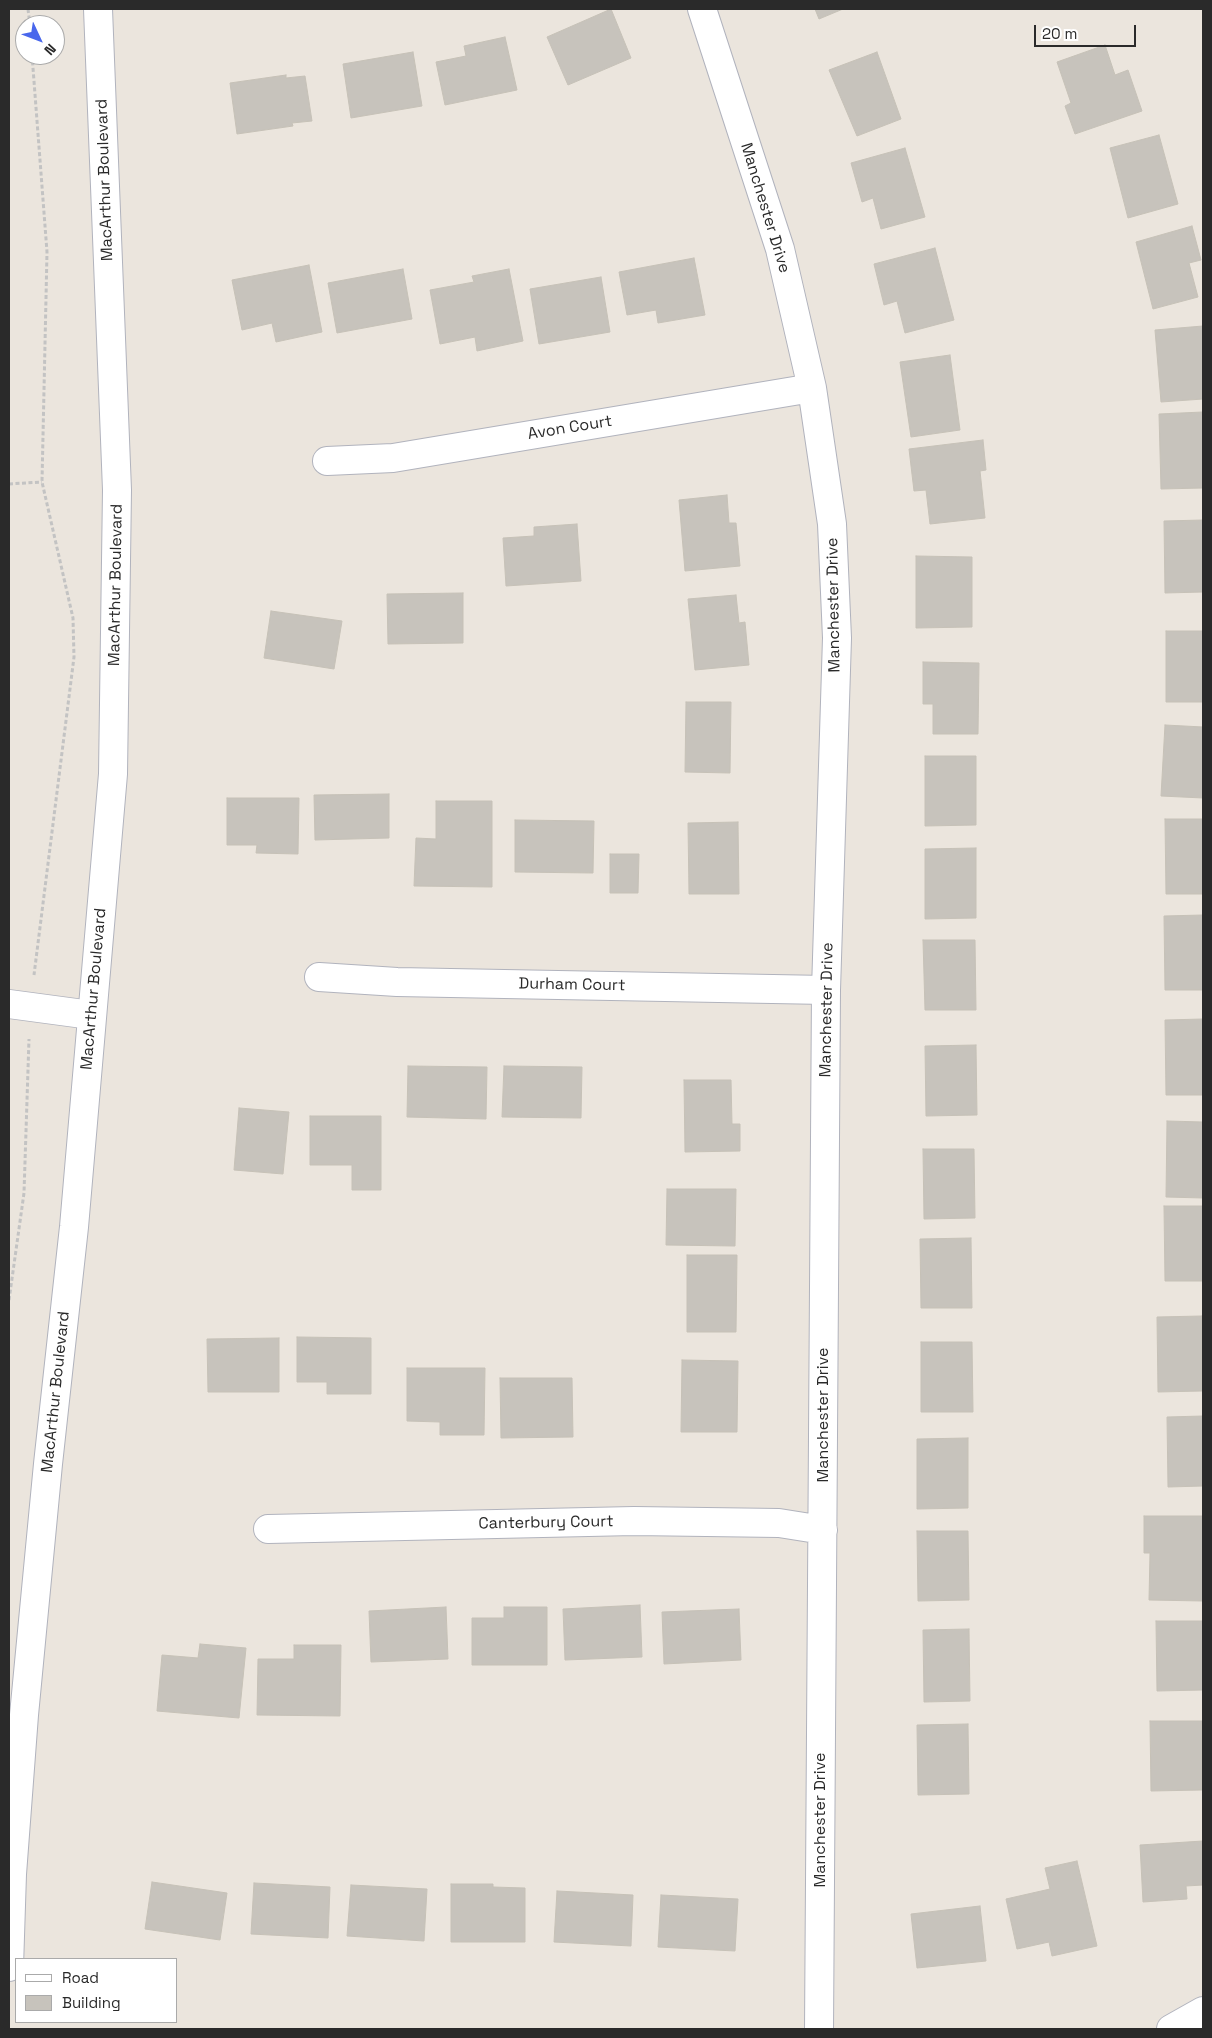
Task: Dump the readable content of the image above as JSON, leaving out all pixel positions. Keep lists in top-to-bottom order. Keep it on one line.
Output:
{"streets":{"street":["MacArthur Boulevard","Manchester Drive","Avon Court","Durham Court","Canterbury Court"]},"crossings":[["Manchester Drive","Avon Court"],["Manchester Drive","Durham Court"],["Manchester Drive","Canterbury Court"]],"legend":["Road","Building"],"scale_bar":"20 m","north":"bottom right"}
